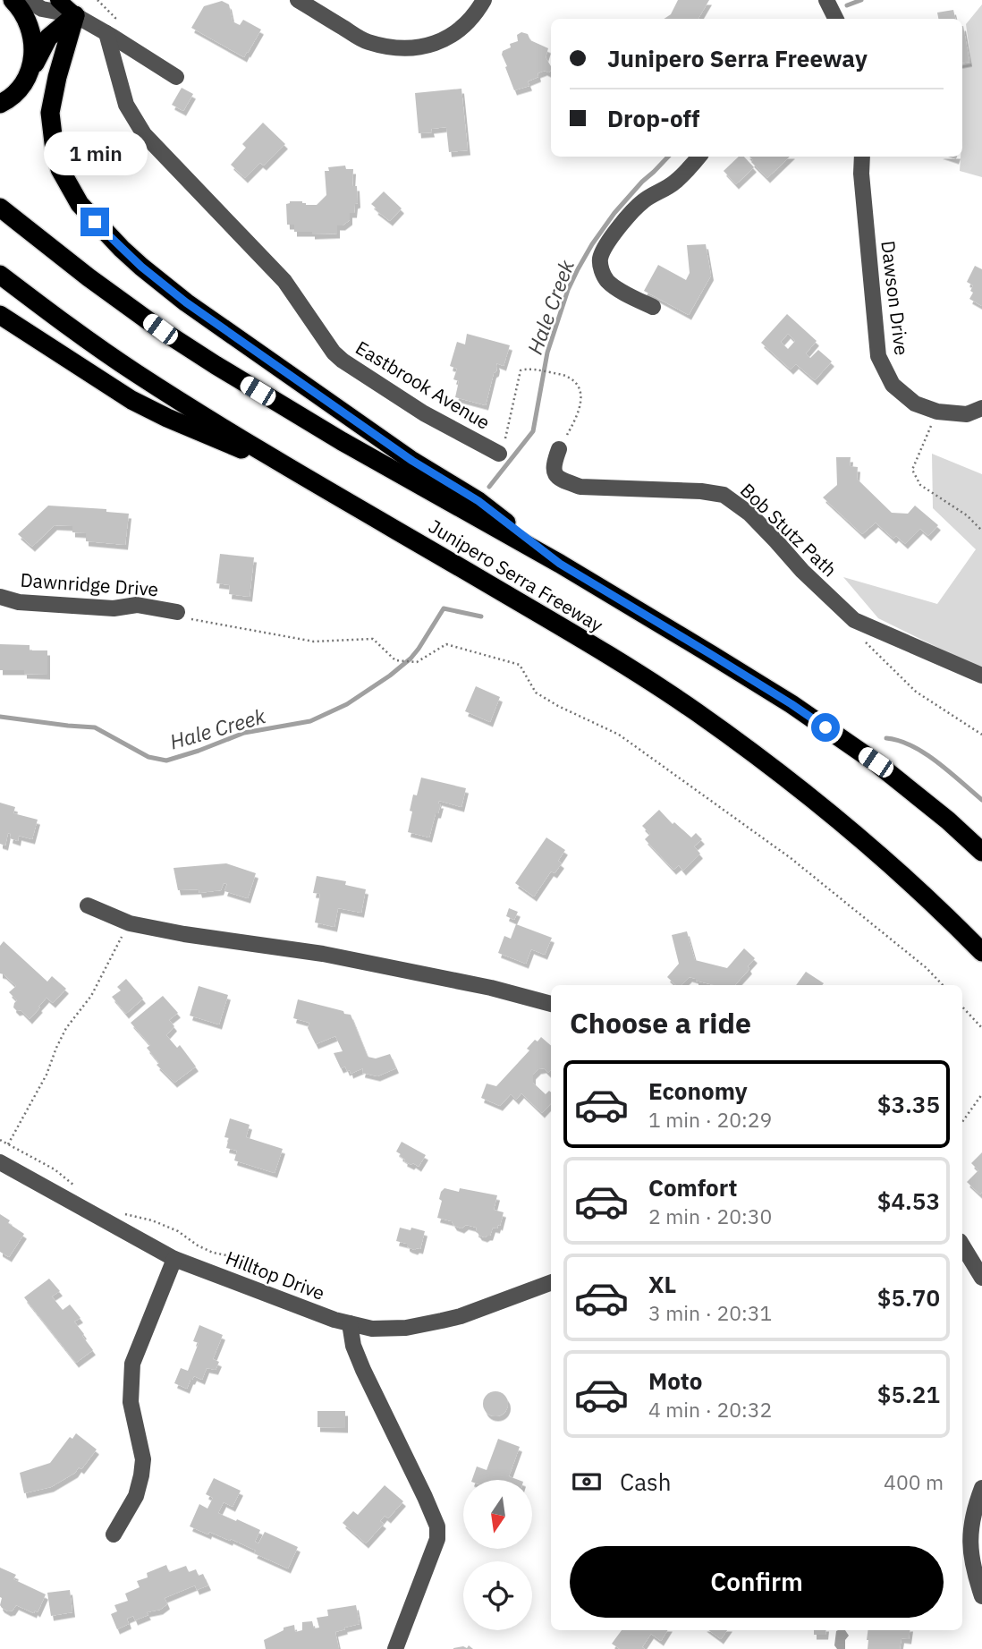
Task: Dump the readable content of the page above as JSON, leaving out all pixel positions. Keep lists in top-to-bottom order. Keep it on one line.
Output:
{"streets":{"highway":["Junipero Serra Freeway"],"street":["Dawson Drive","Eastbrook Avenue","Bob Stutz Path","Dawnridge Drive","Hilltop Drive"]},"water":["Hale Creek"],"north":"bottom","page":{"banner":["Junipero Serra Freeway","Drop-off"],"bubble":"1 min","heading":"Choose a ride","list":[{"name":"Economy","note":"1 min · 20:29","value":"$3.35"},{"name":"Comfort","note":"2 min · 20:30","value":"$4.53"},{"name":"XL","note":"3 min · 20:31","value":"$5.70"},{"name":"Moto","note":"4 min · 20:32","value":"$5.21"}],"pay":["Cash","400 m"],"buttons":"Confirm"}}
